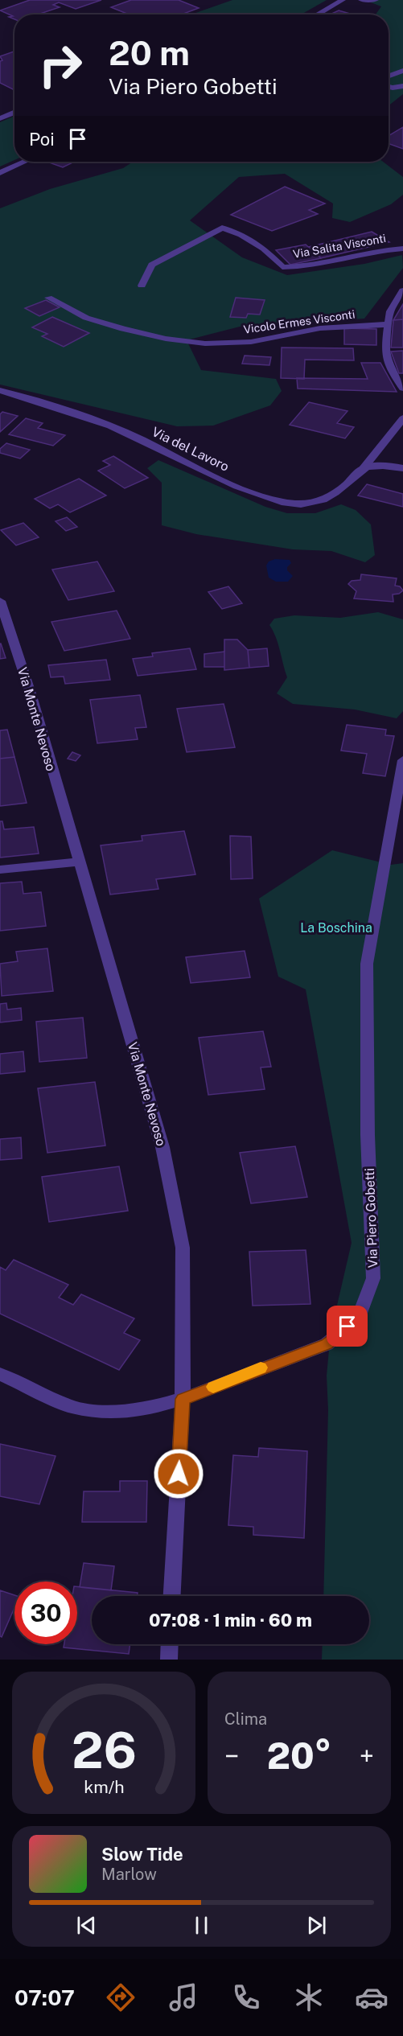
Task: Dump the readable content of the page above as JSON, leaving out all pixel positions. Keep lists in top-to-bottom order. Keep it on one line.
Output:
{"streets":{"street":["Via Salita Visconti","Vicolo Ermes Visconti","Via del Lavoro","Via Monte Nevoso","Via Piero Gobetti"]},"crossings":[["Via Monte Nevoso","Via Piero Gobetti"]],"parks":["La Boschina"],"page":{"turn":["20 m","Via Piero Gobetti"],"then":"Poi","limit":"30","trip":"07:08 · 1 min · 60 m","tile":"Clima","heat":["−","20°","+"],"song":["Slow Tide","Marlow"],"tabs":"07:07","gauge":["26","km/h"]}}
